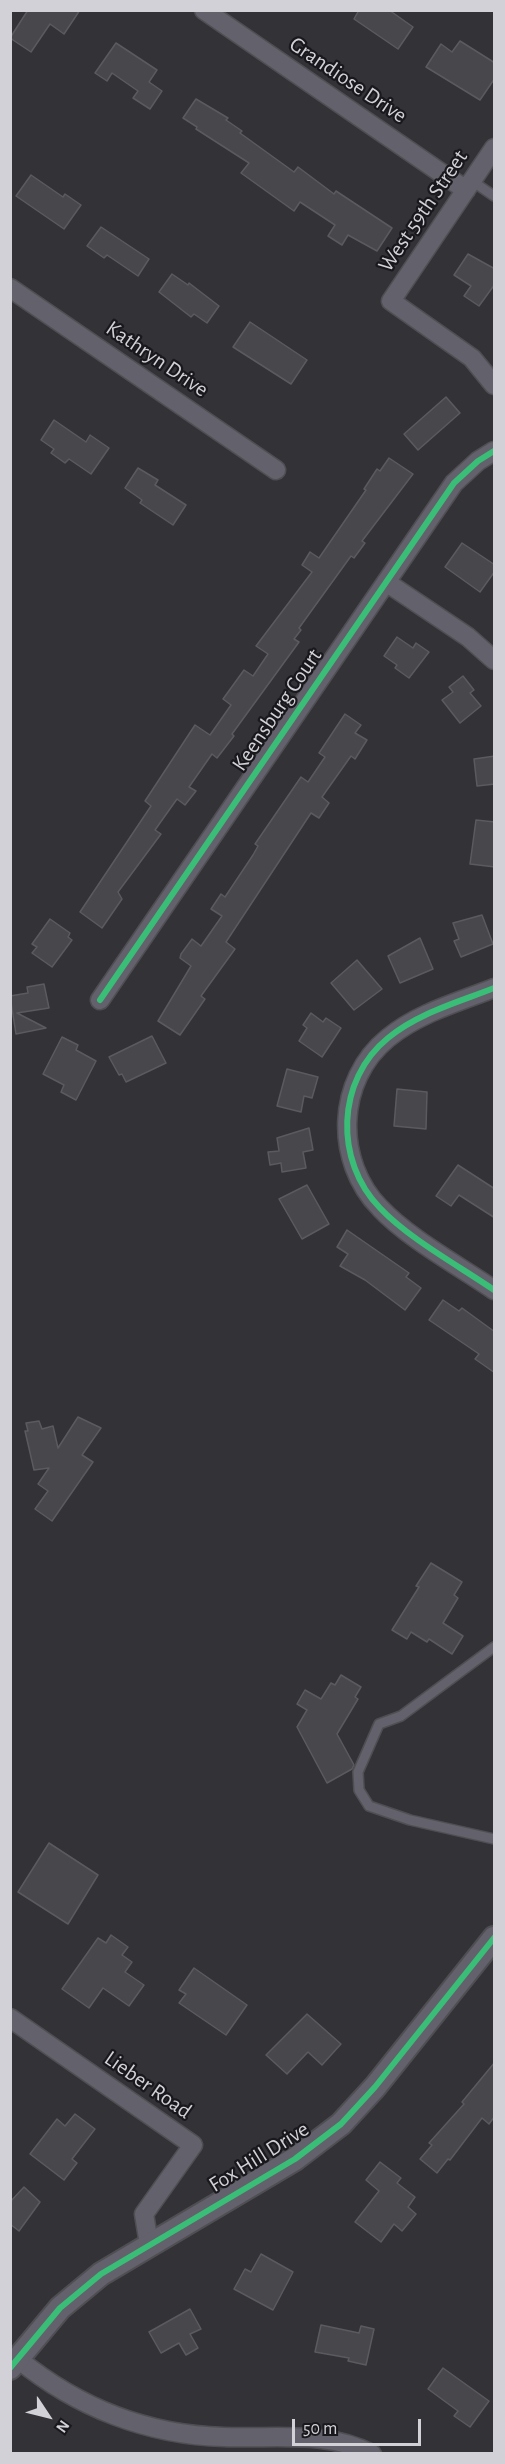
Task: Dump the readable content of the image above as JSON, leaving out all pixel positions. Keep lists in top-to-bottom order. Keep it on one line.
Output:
{"streets":{"street":["Grandiose Drive","West 59th Street","Kathryn Drive","Keensburg Court","Lieber Road","Fox Hill Drive"]},"crossings":[["Grandiose Drive","West 59th Street"],["Lieber Road","Fox Hill Drive"]],"scale_bar":"50 m","north":"bottom right"}
